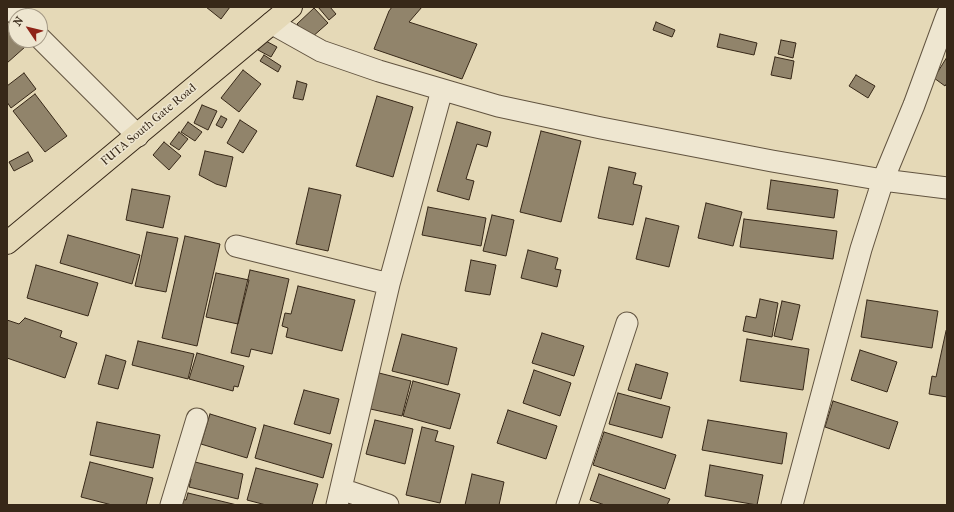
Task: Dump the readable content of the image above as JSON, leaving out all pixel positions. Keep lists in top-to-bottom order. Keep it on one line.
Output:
{"streets":{"main road":["FUTA South Gate Road"]},"north":"top left"}
